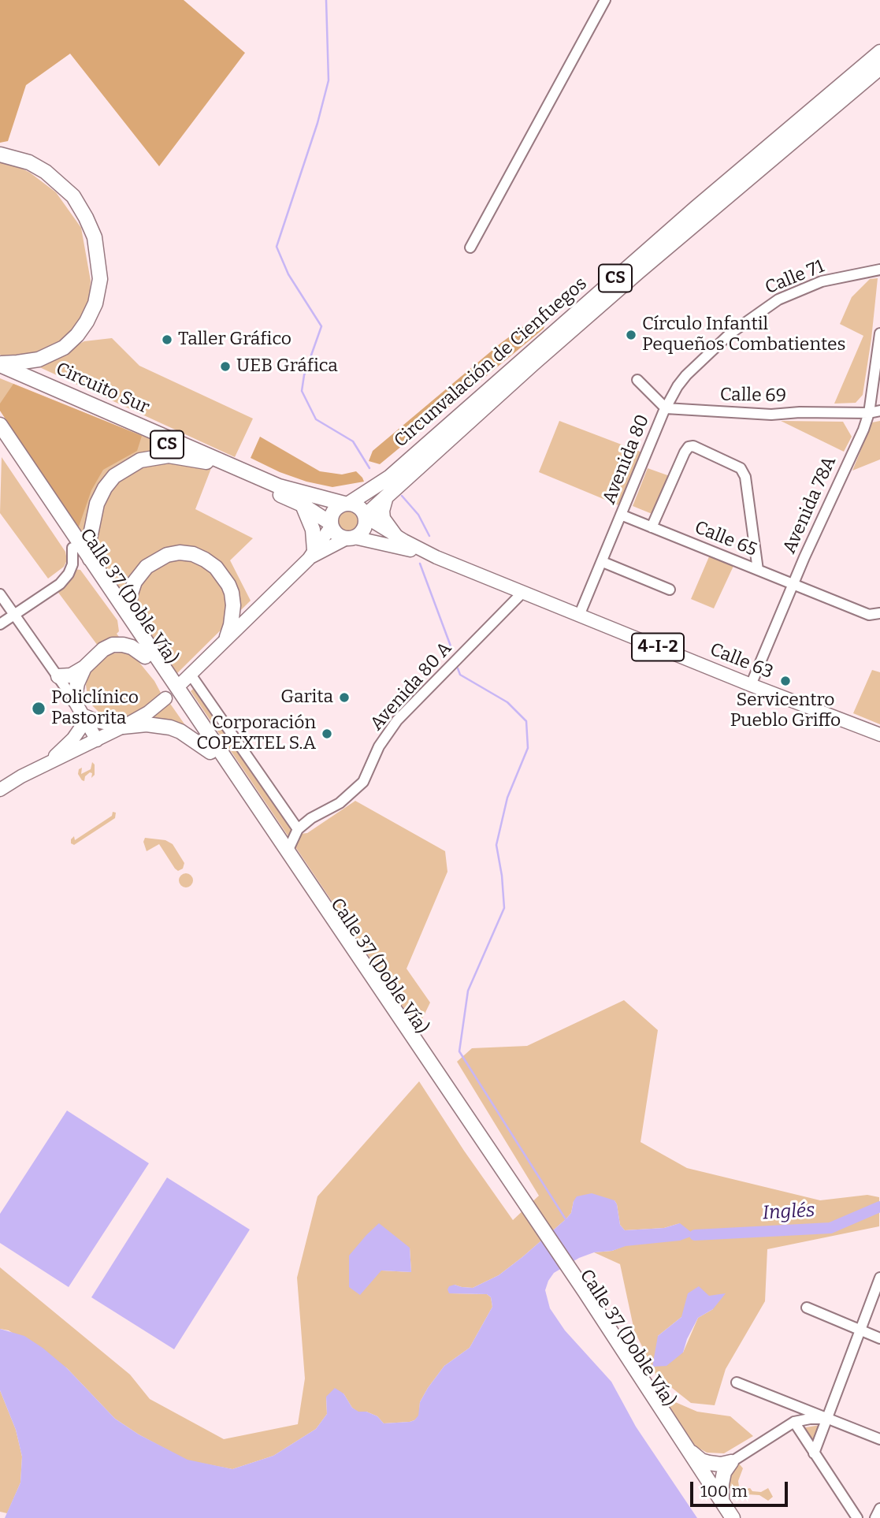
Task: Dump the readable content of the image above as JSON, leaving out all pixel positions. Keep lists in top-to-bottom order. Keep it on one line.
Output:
{"streets":{"highway":["CS","Circunvalación de Cienfuegos","Circuito Sur","Calle 37 (Doble Vía)"],"main road":["4-I-2","Calle 63"],"street":["Calle 71","Calle 69","Avenida 80","Avenida 78A","Calle 65","Avenida 80 A"]},"crossings":[["Calle 71","Avenida 80"],["CS","Circunvalación de Cienfuegos"],["CS","Circuito Sur"],["CS","Calle 63"],["Circunvalación de Cienfuegos","Circuito Sur"],["Circunvalación de Cienfuegos","Calle 63"],["Circuito Sur","Calle 63"],["Calle 69","Avenida 80"],["Calle 69","Avenida 78A"],["Avenida 80","Calle 65"],["Avenida 80","Calle 63"],["Avenida 78A","Calle 65"],["Avenida 78A","Calle 63"],["Calle 37 (Doble Vía)","Avenida 80 A"],["Calle 63","Avenida 80 A"]],"water":["Inglés"],"places":["Círculo Infantil Pequeños Combatientes","Taller Gráfico","UEB Gráfica","Servicentro Pueblo Griffo","Garita","Policlínico Pastorita","Corporación COPEXTEL S.A"],"scale_bar":"100 m"}
